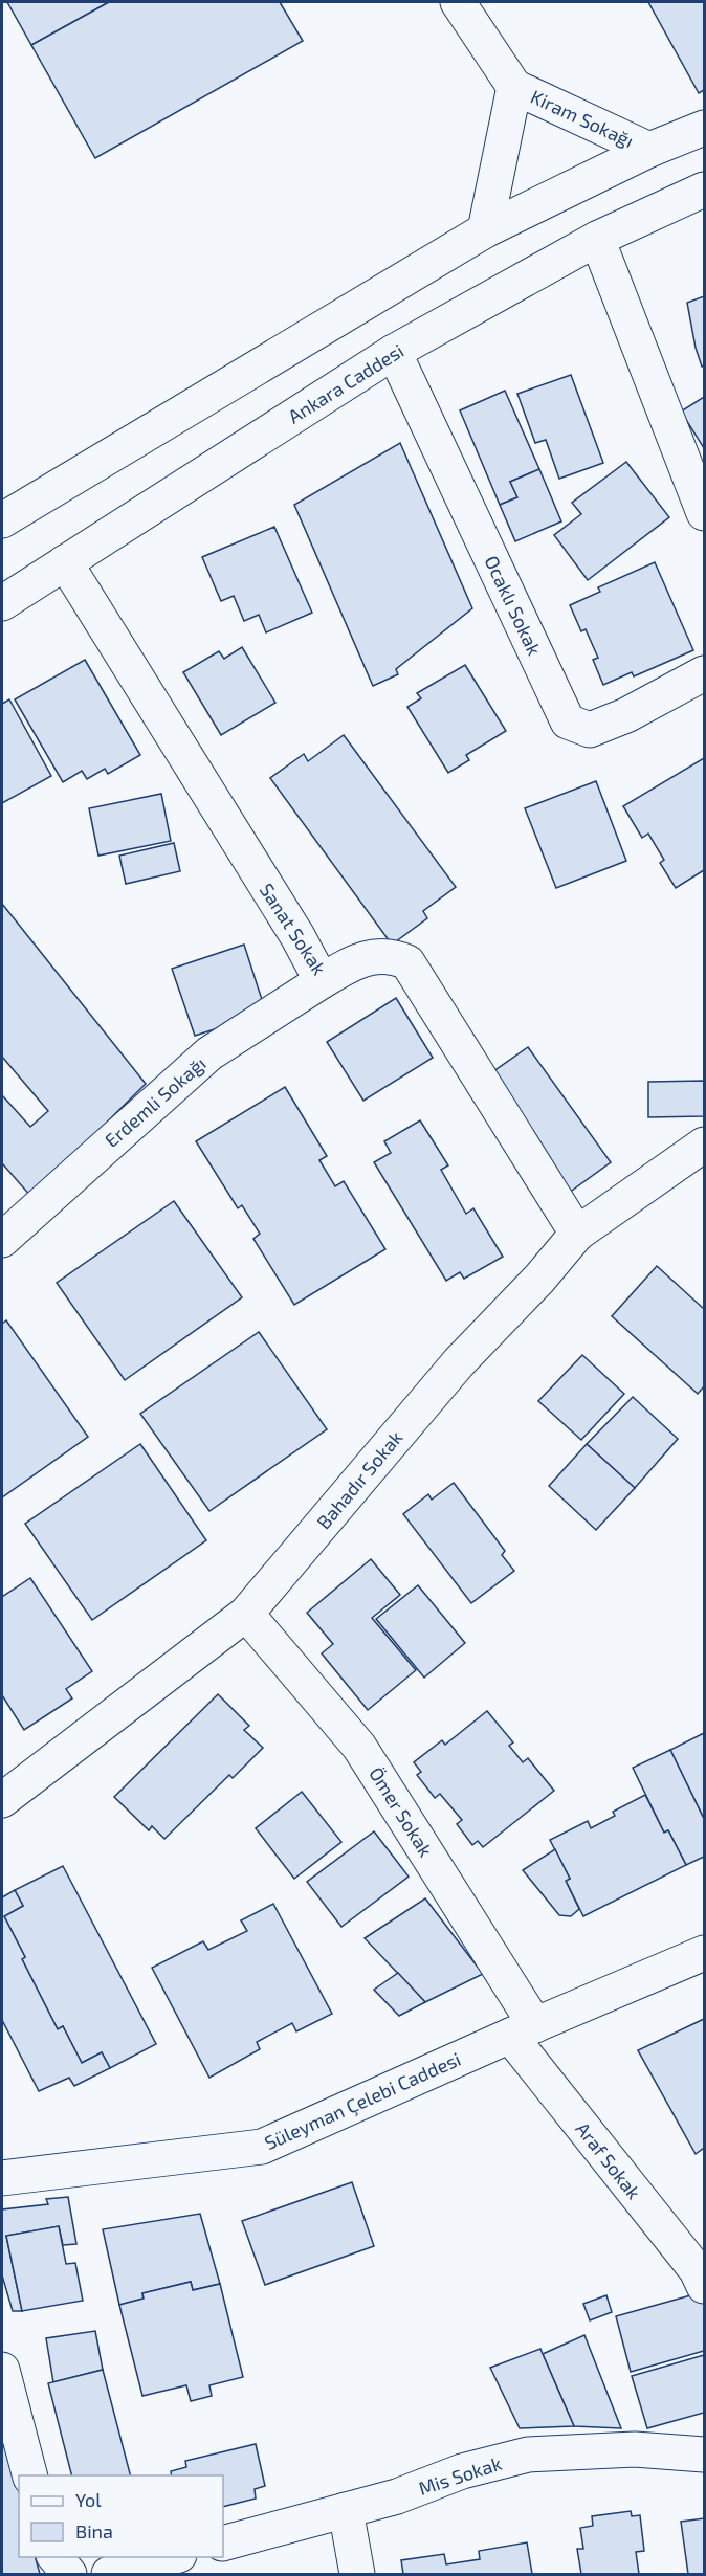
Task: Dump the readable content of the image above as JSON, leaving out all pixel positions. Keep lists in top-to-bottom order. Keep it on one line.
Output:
{"streets":{"street":["Kiram Sokağı","Ankara Caddesi","Ocaklı Sokak","Sanat Sokak","Erdemli Sokağı","Bahadır Sokak","Ömer Sokak","Süleyman Çelebi Caddesi","Araf Sokak","Mis Sokak"]},"crossings":[["Ankara Caddesi","Ocaklı Sokak"],["Ankara Caddesi","Sanat Sokak"],["Sanat Sokak","Erdemli Sokağı"],["Sanat Sokak","Bahadır Sokak"],["Bahadır Sokak","Ömer Sokak"],["Ömer Sokak","Süleyman Çelebi Caddesi"],["Ömer Sokak","Araf Sokak"],["Süleyman Çelebi Caddesi","Araf Sokak"]],"legend":["Yol","Bina"]}
